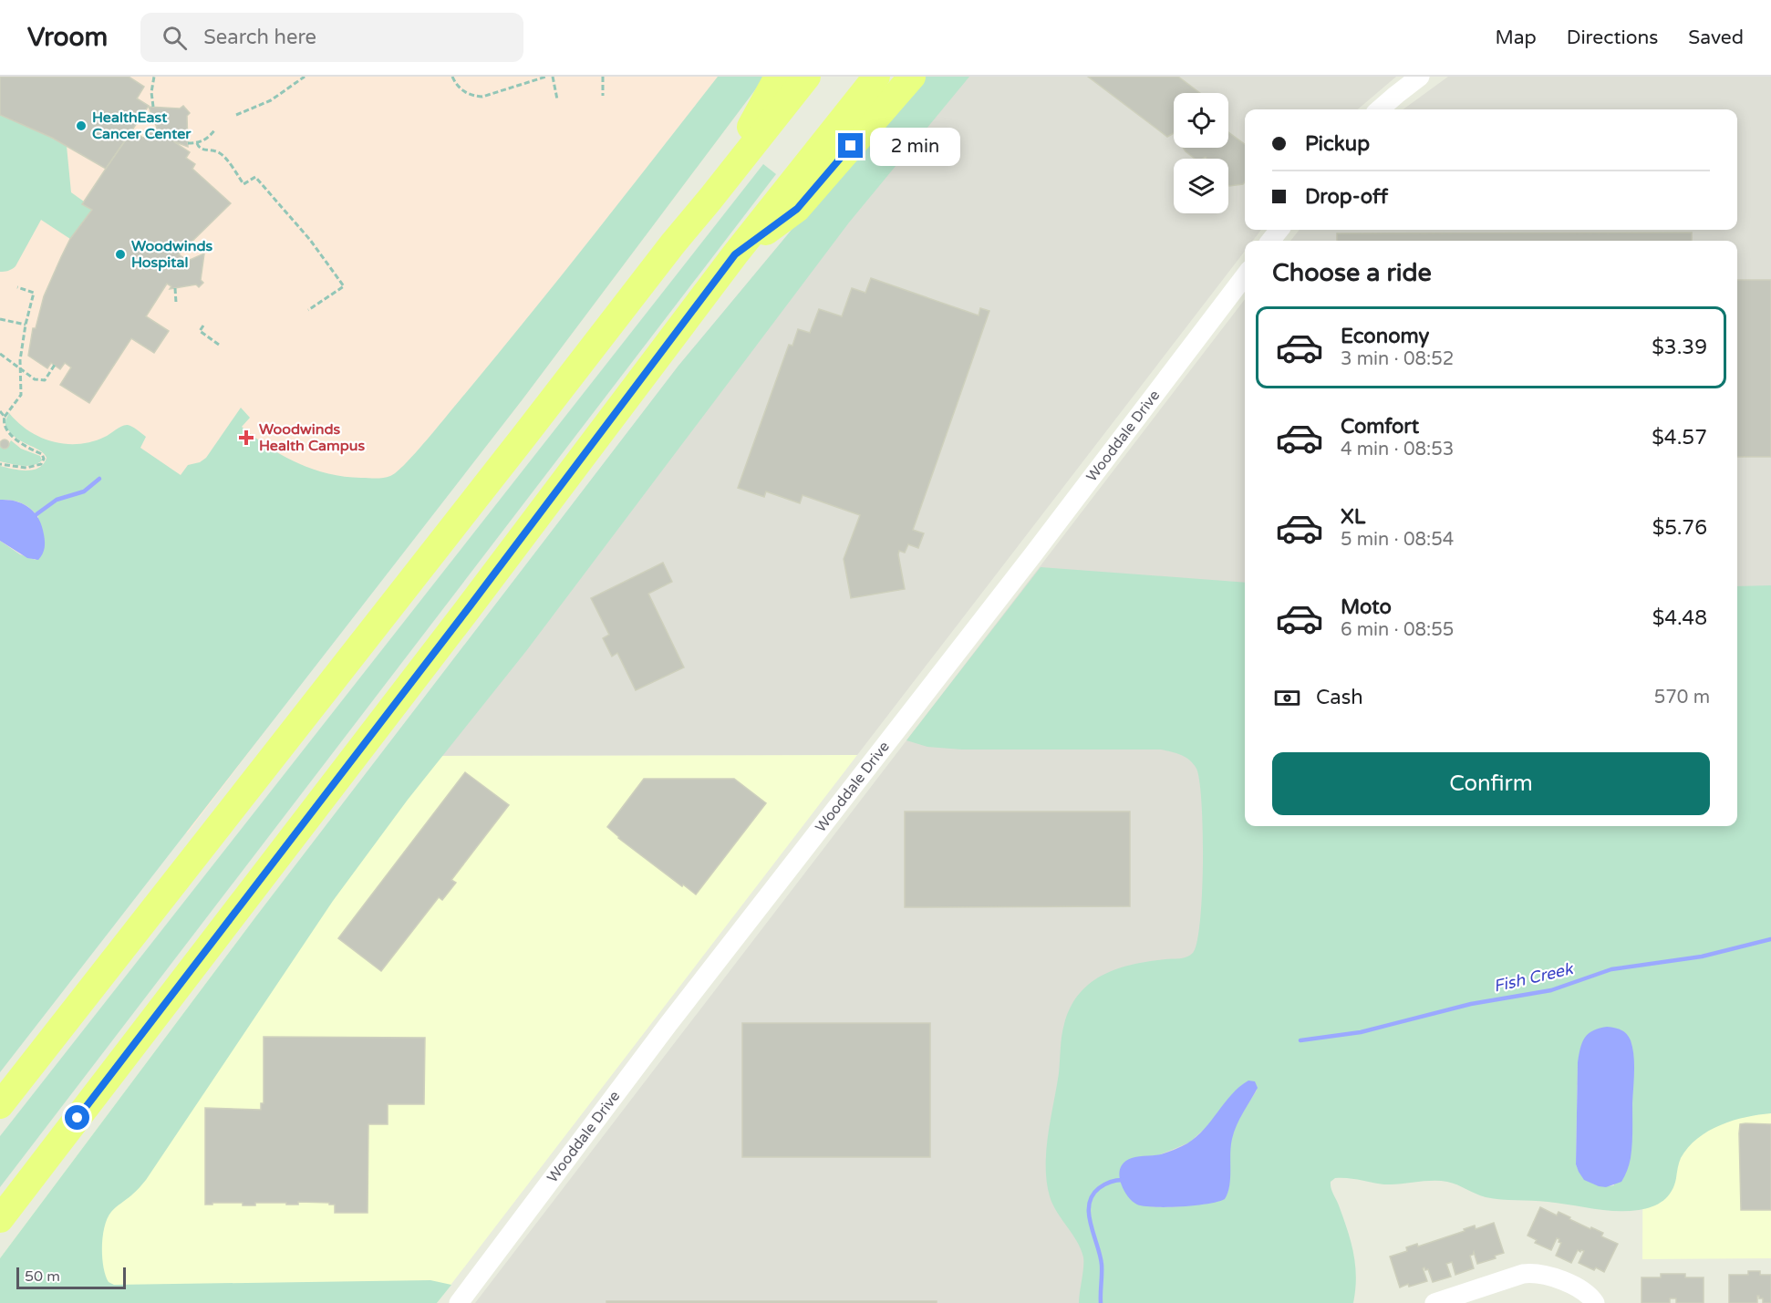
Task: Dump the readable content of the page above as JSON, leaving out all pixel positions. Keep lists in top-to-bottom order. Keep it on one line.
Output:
{"streets":{"street":["Wooddale Drive"]},"water":["Fish Creek"],"places":{"other":["HealthEast Cancer Center","Woodwinds Hospital"],"health":["Woodwinds Health Campus"]},"scale_bar":"50 m","page":{"header":"Vroom","search":"Search here","nav":["Map","Directions","Saved"],"banner":["Pickup","Drop-off"],"bubble":"2 min","heading":"Choose a ride","list":[{"name":"Economy","note":"3 min · 08:52","value":"$3.39"},{"name":"Comfort","note":"4 min · 08:53","value":"$4.57"},{"name":"XL","note":"5 min · 08:54","value":"$5.76"},{"name":"Moto","note":"6 min · 08:55","value":"$4.48"}],"pay":["Cash","570 m"],"buttons":"Confirm","scale":"50 m"}}
